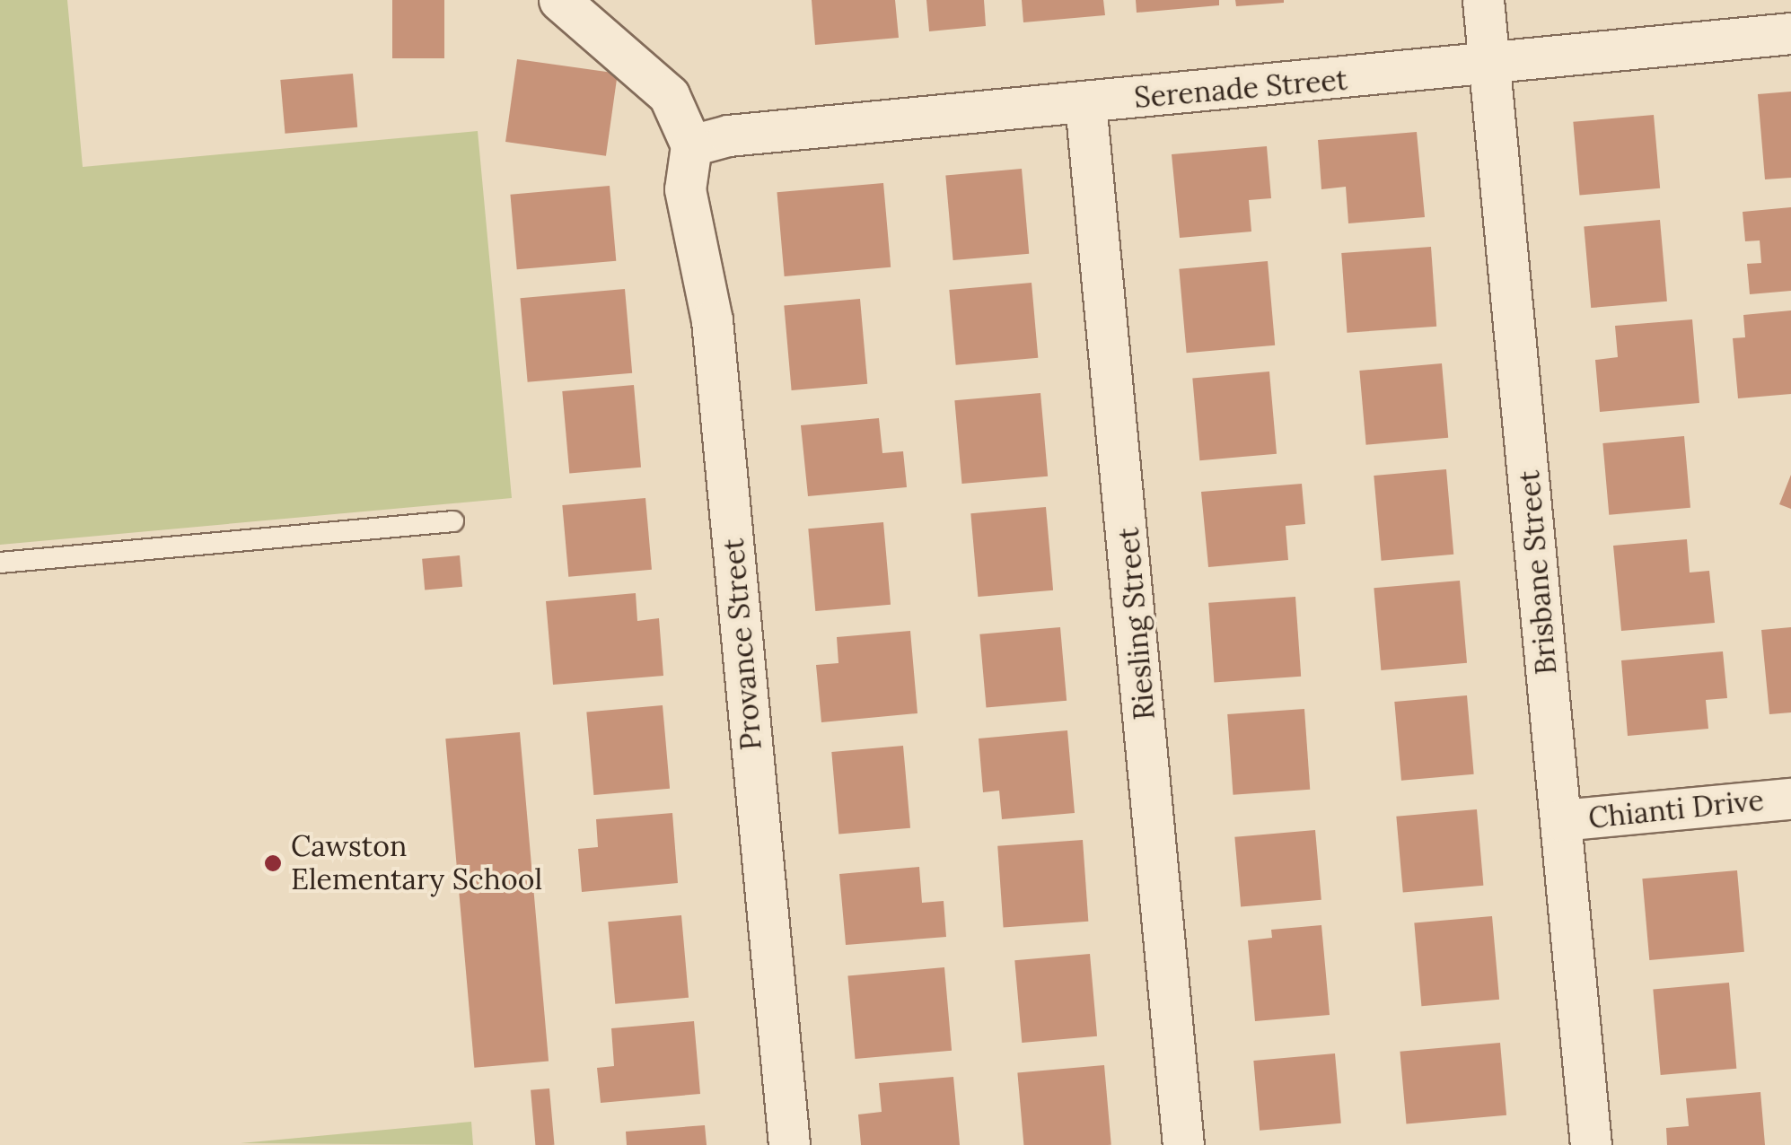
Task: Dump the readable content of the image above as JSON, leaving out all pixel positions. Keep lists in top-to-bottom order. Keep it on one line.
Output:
{"streets":{"street":["Serenade Street","Brisbane Street","Riesling Street","Provance Street","Chianti Drive"]},"crossings":[["Serenade Street","Brisbane Street"],["Serenade Street","Riesling Street"],["Serenade Street","Provance Street"],["Brisbane Street","Chianti Drive"]],"places":["Cawston Elementary School"]}
